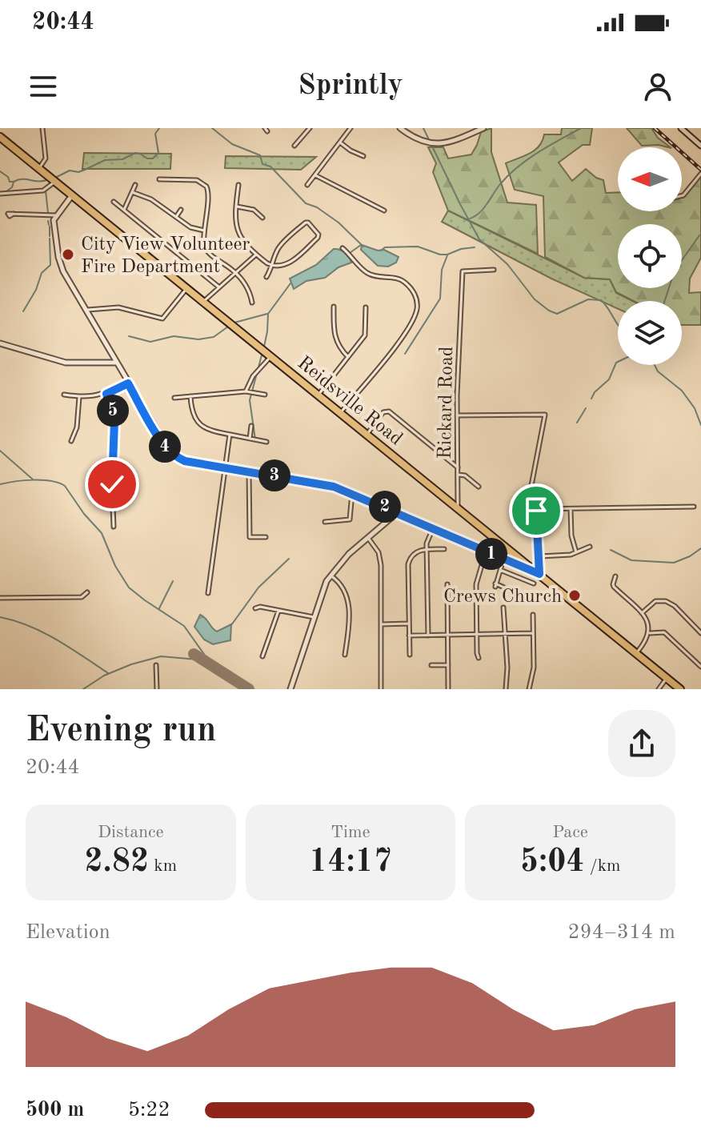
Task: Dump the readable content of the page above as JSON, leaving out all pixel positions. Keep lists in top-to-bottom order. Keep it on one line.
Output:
{"streets":{"highway":["Reidsville Road"],"street":["Rickard Road"]},"crossings":[["Reidsville Road","Rickard Road"]],"places":["City View Volunteer Fire Department","Crews Church"],"north":"left","page":{"status":"20:44","header":"Sprintly","pins":["5","4","3","2","1"],"heading":["Evening run","20:44"],"stats":[["Distance","2.82 km"],["Time","14:17"],["Pace","5:04 /km"]],"chart":["Elevation","294–314 m"],"list":[{"name":"500 m","note":"5:22"}]}}
